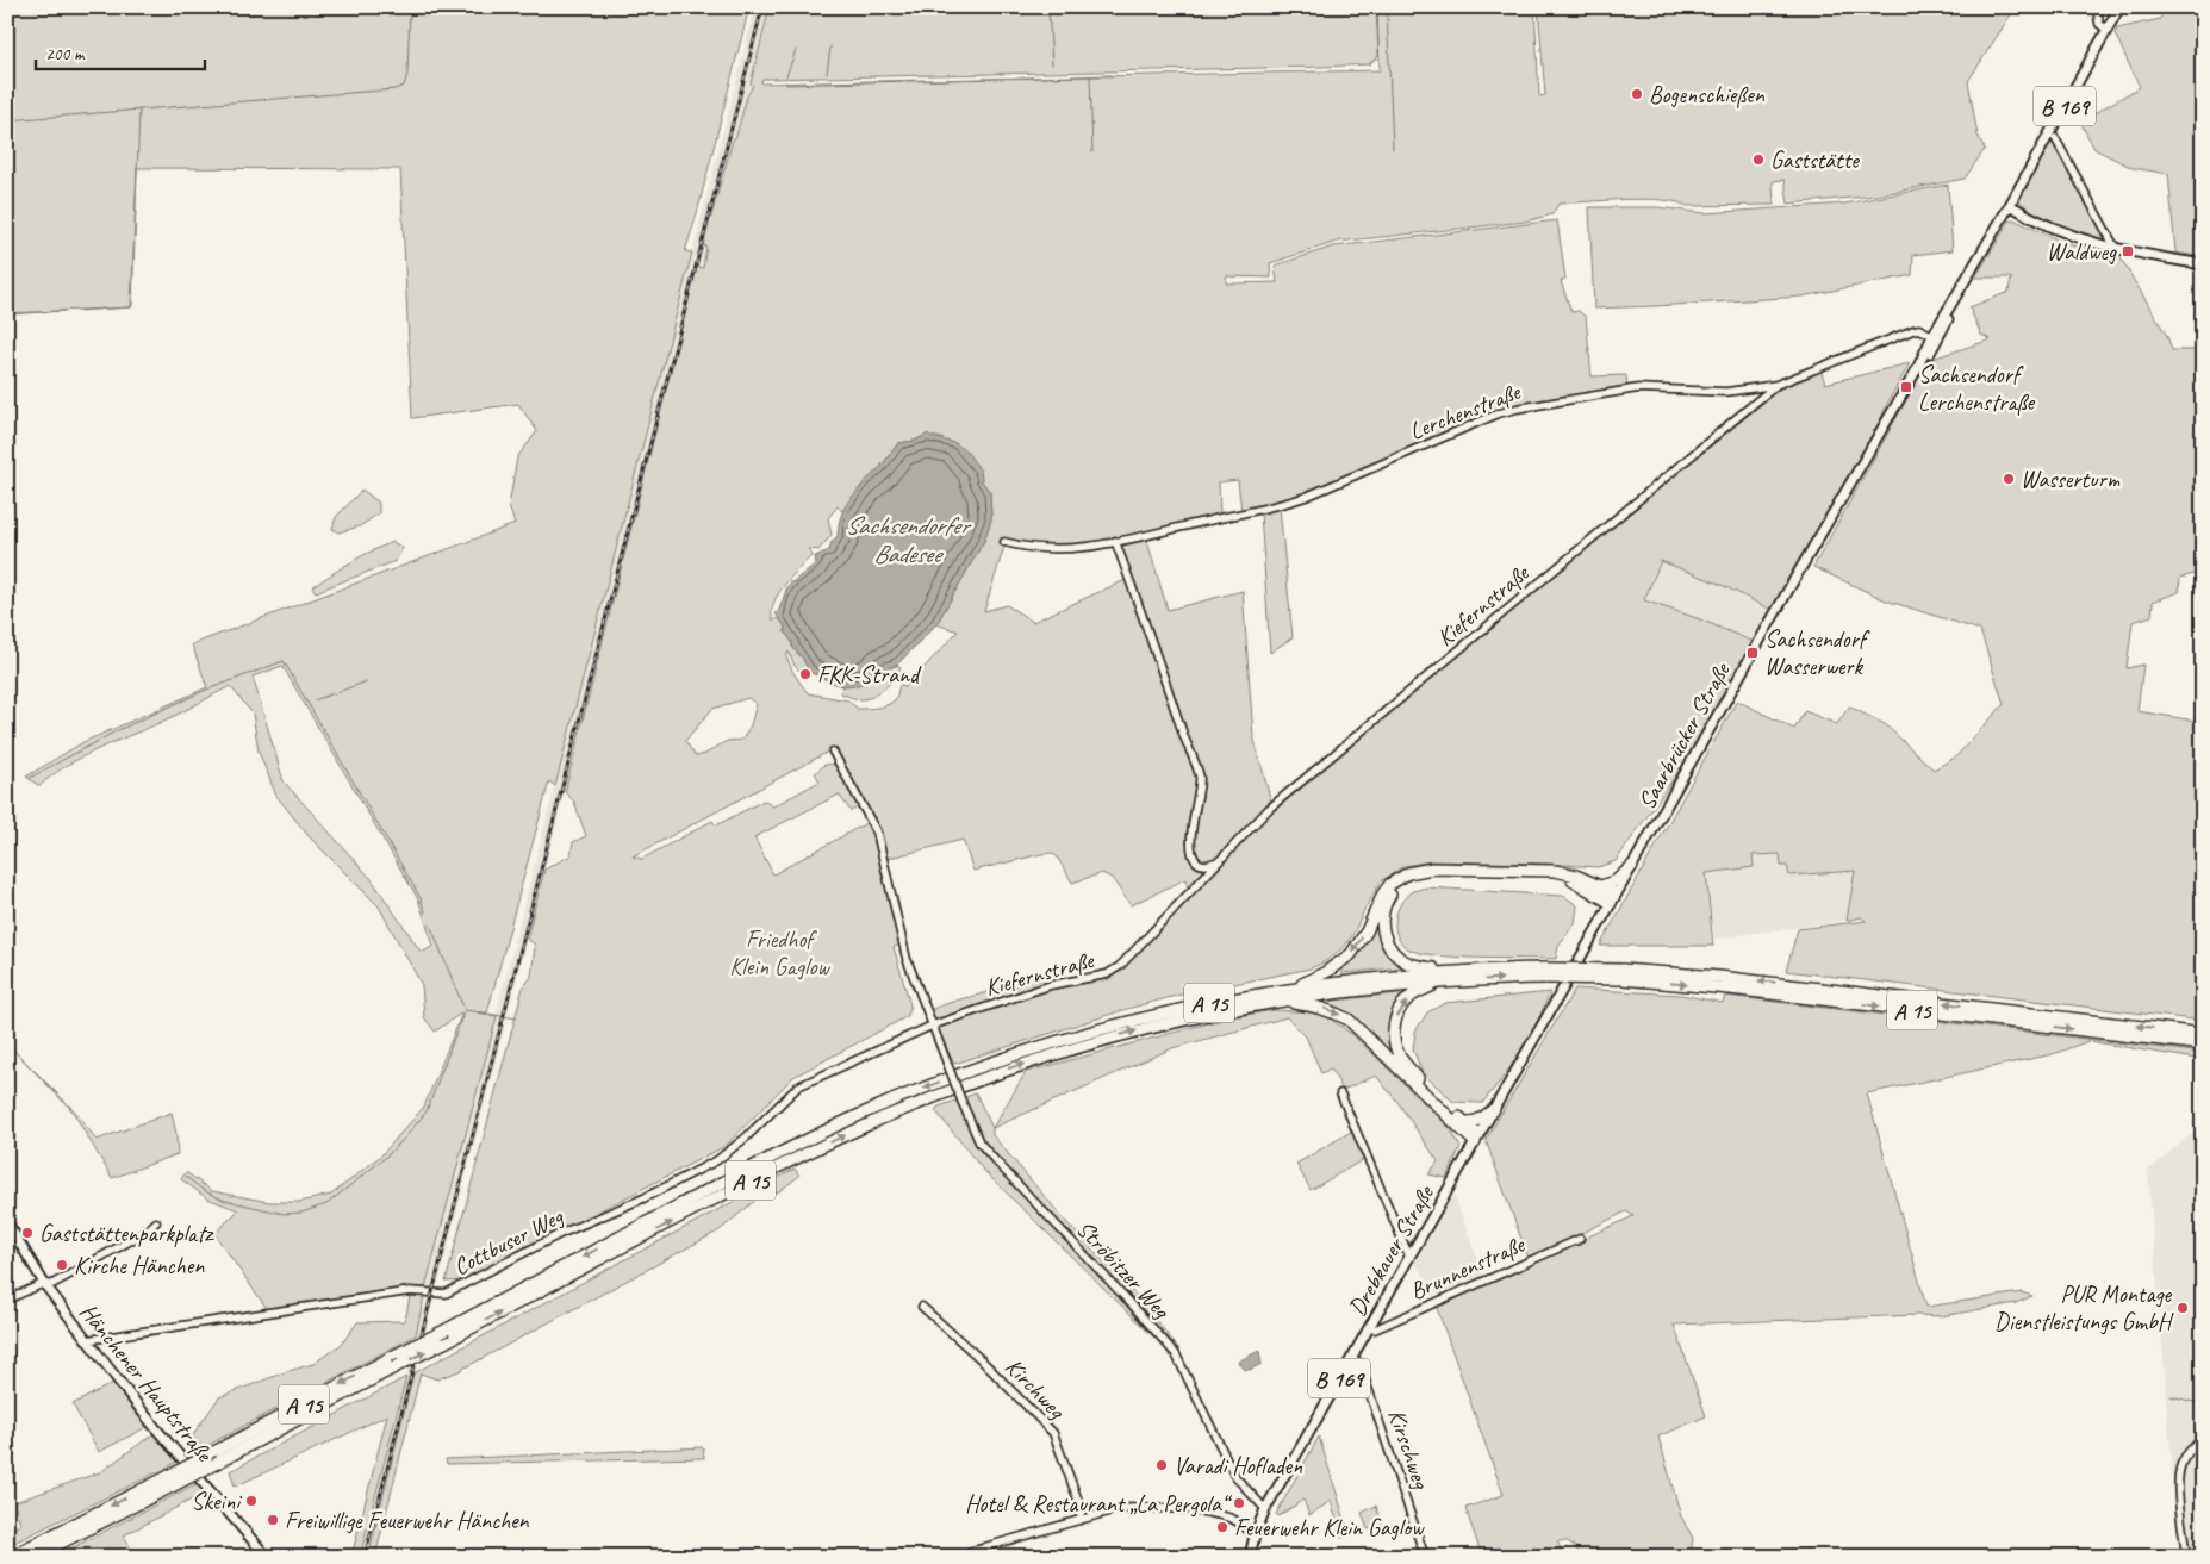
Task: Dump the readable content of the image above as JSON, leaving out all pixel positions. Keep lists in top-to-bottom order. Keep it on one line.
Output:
{"streets":{"highway":["A 15"],"main road":["B 169","Saarbrücker Straße","Drebkauer Straße","Hänchener Hauptstraße"],"street":["Lerchenstraße","Kiefernstraße","Cottbuser Weg","Brunnenstraße","Ströbitzer Weg","Kirchweg","Kirschweg"]},"crossings":[["Lerchenstraße","Kiefernstraße"],["Lerchenstraße","Saarbrücker Straße"],["Kiefernstraße","Cottbuser Weg"],["Kiefernstraße","Ströbitzer Weg"],["Saarbrücker Straße","Drebkauer Straße"],["Cottbuser Weg","Hänchener Hauptstraße"],["Drebkauer Straße","Brunnenstraße"],["Drebkauer Straße","Ströbitzer Weg"],["Drebkauer Straße","Kirschweg"]],"water":["Sachsendorfer Badesee"],"parks":["Friedhof Klein Gaglow"],"places":{"other":["Bogenschießen","Gaststätte","Wasserturm","FKK-Strand","Gaststättenparkplatz","Kirche Hänchen","PUR Montage Dienstleistungs GmbH","Varadi Hofladen","Skeini","Hotel & Restaurant „La Pergola“","Freiwillige Feuerwehr Hänchen","Feuerwehr Klein Gaglow"],"transit":["Waldweg","Sachsendorf Lerchenstraße","Sachsendorf Wasserwerk"]},"scale_bar":"200 m"}
